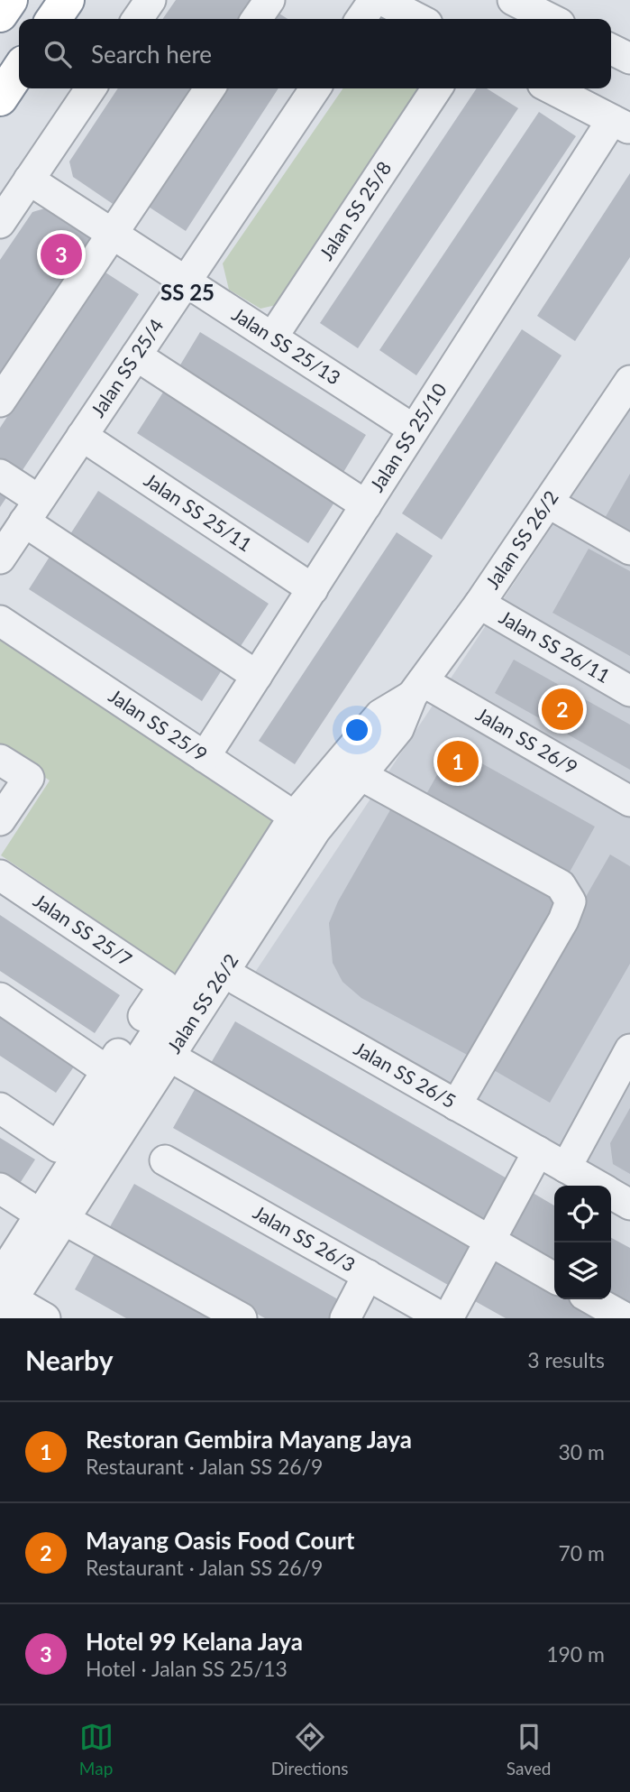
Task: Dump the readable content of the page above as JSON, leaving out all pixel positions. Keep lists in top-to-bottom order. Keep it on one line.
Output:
{"streets":{"street":["Jalan SS 25/8","Jalan SS 25/13","Jalan SS 25/4","Jalan SS 25/10","Jalan SS 25/11","Jalan SS 26/2","Jalan SS 26/11","Jalan SS 25/9","Jalan SS 26/9","Jalan SS 25/7","Jalan SS 26/5","Jalan SS 26/3"]},"crossings":[["Jalan SS 25/8","Jalan SS 25/13"],["Jalan SS 25/13","Jalan SS 25/4"],["Jalan SS 25/13","Jalan SS 25/10"],["Jalan SS 25/4","Jalan SS 25/11"],["Jalan SS 25/10","Jalan SS 25/11"],["Jalan SS 25/10","Jalan SS 25/9"],["Jalan SS 26/2","Jalan SS 26/11"],["Jalan SS 26/2","Jalan SS 25/9"],["Jalan SS 26/2","Jalan SS 26/9"],["Jalan SS 26/2","Jalan SS 26/5"]],"districts":["SS 25"],"page":{"search":"Search here","pins":["3","2","1"],"heading":["Nearby","3 results"],"list":[{"mark":"1","name":"Restoran Gembira Mayang Jaya","note":"Restaurant · Jalan SS 26/9","value":"30 m"},{"mark":"2","name":"Mayang Oasis Food Court","note":"Restaurant · Jalan SS 26/9","value":"70 m"},{"mark":"3","name":"Hotel 99 Kelana Jaya","note":"Hotel · Jalan SS 25/13","value":"190 m"}],"nav":["Map","Directions","Saved"]}}
